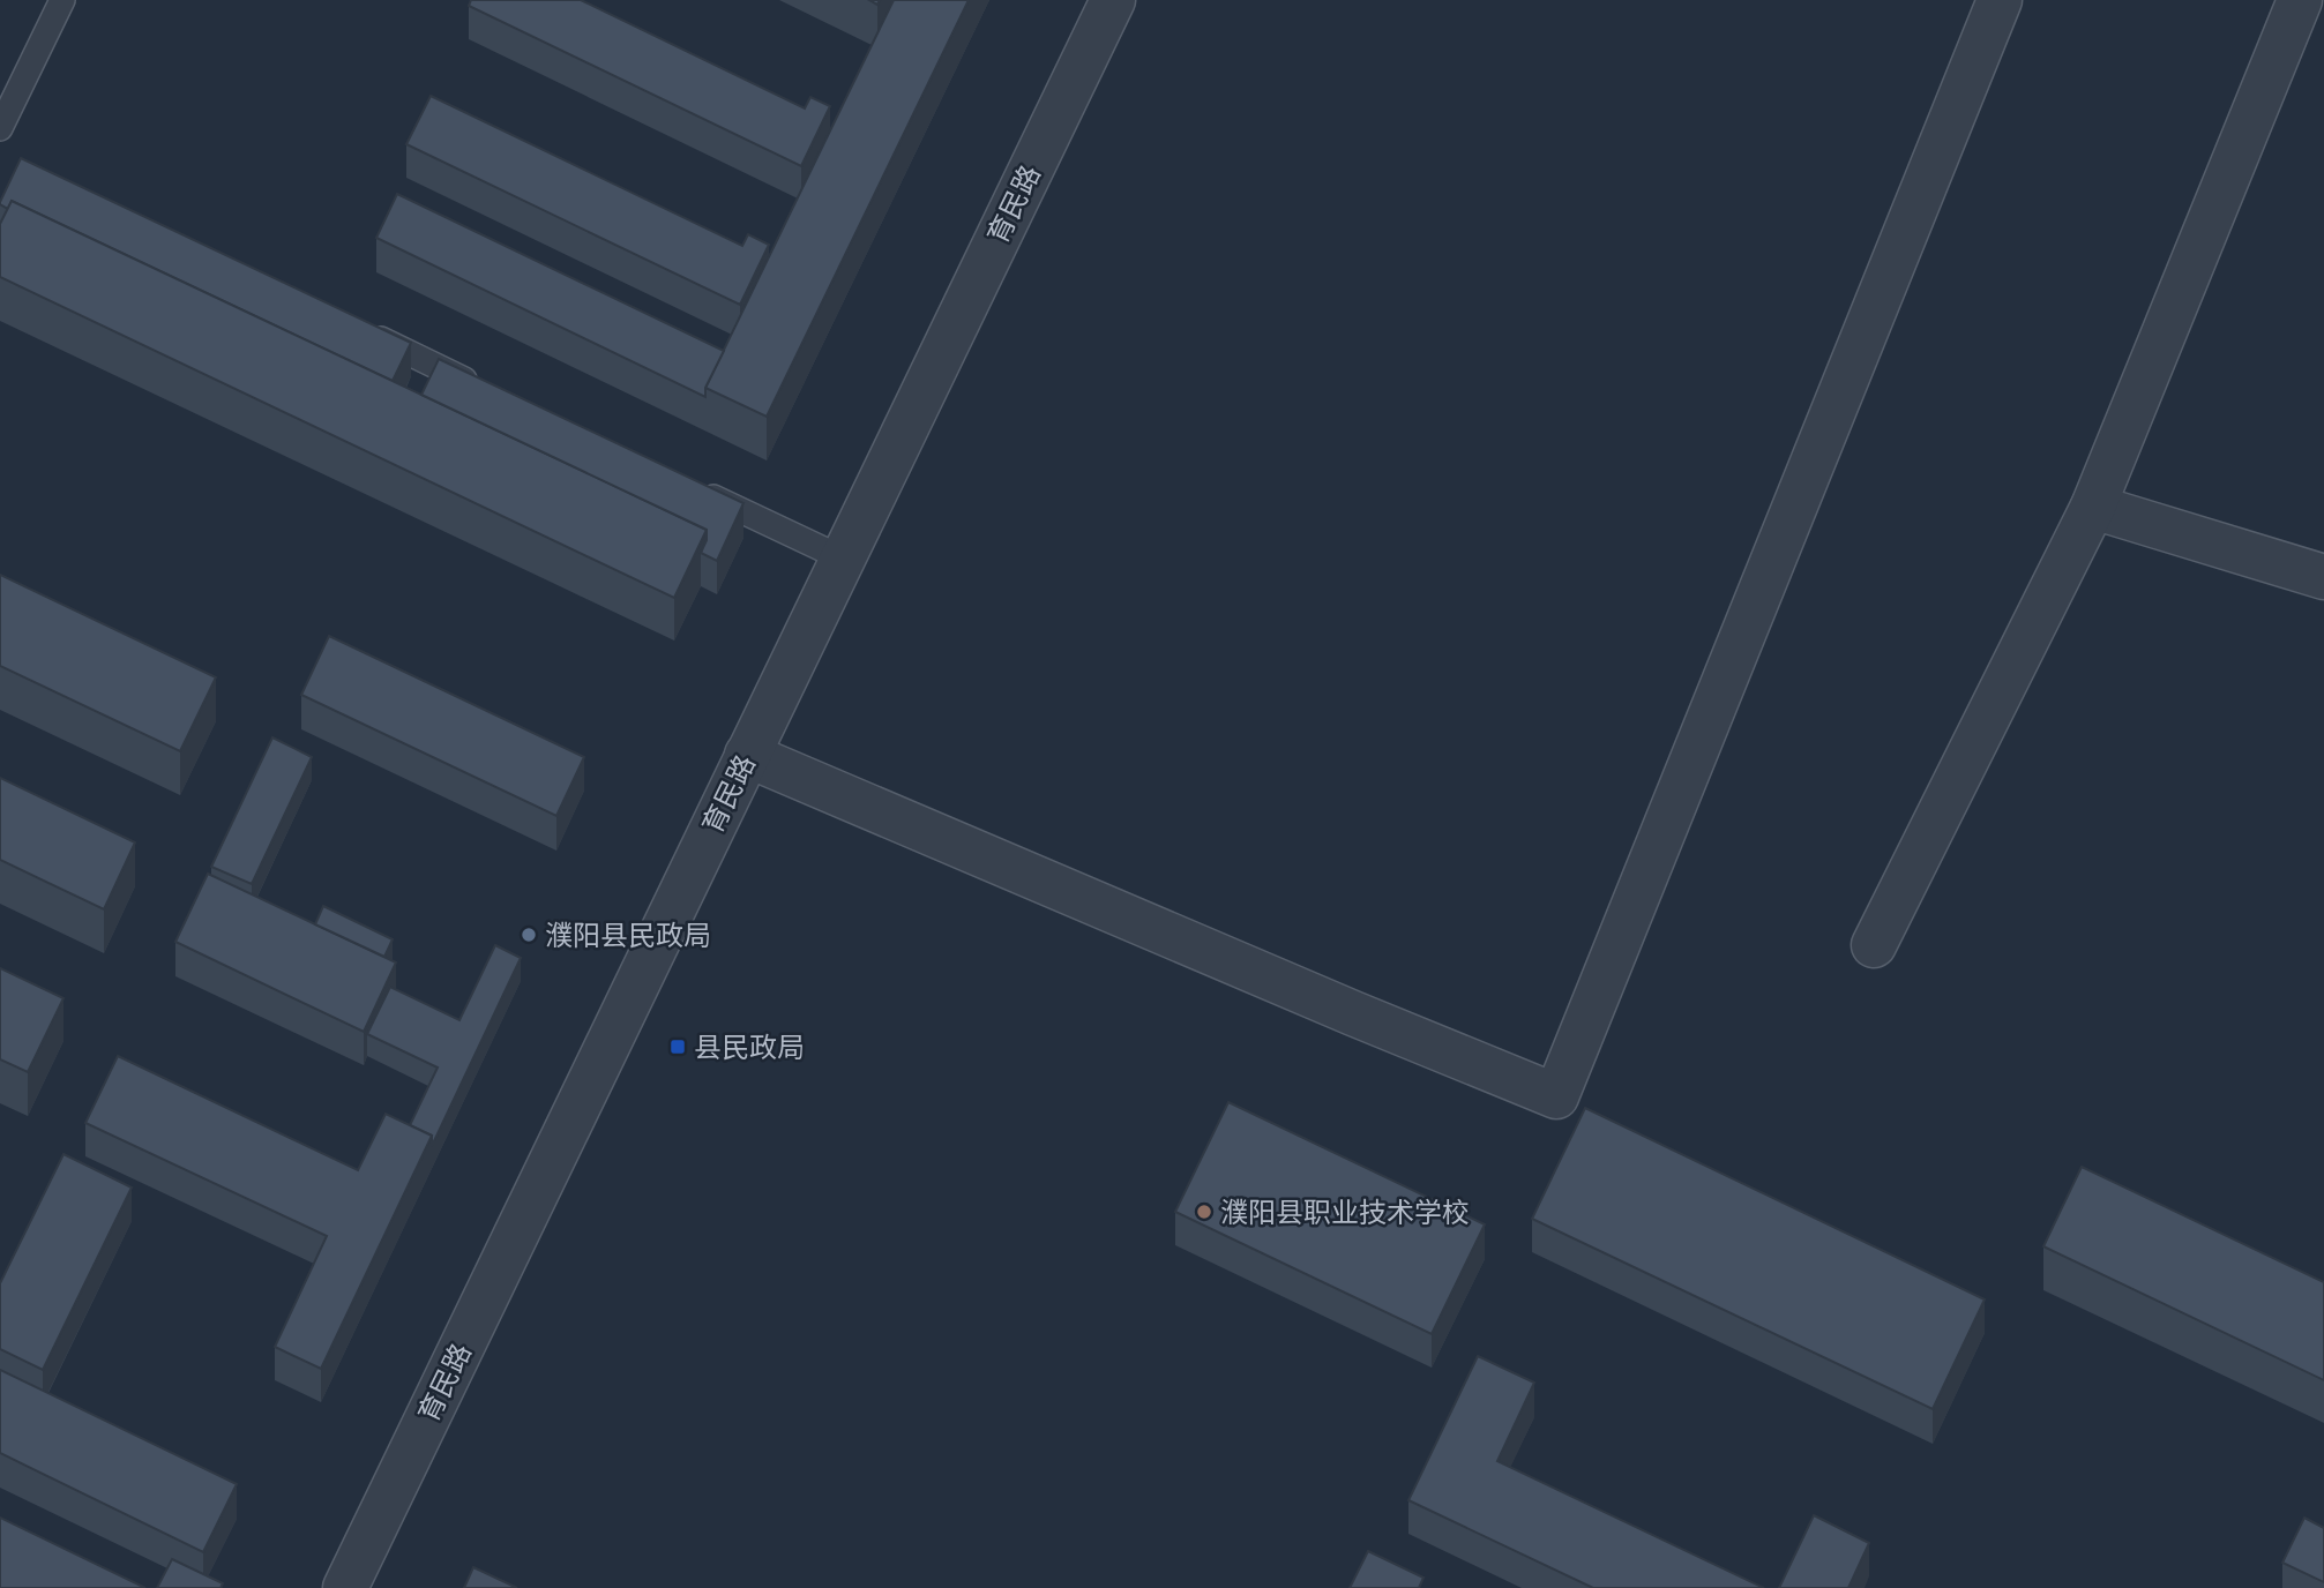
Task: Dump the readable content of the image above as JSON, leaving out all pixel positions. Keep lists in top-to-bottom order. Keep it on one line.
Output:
{"streets":{"street":["育民路"]},"places":{"other":["濮阳县民政局","濮阳县职业技术学校"],"transit":["县民政局"]}}
